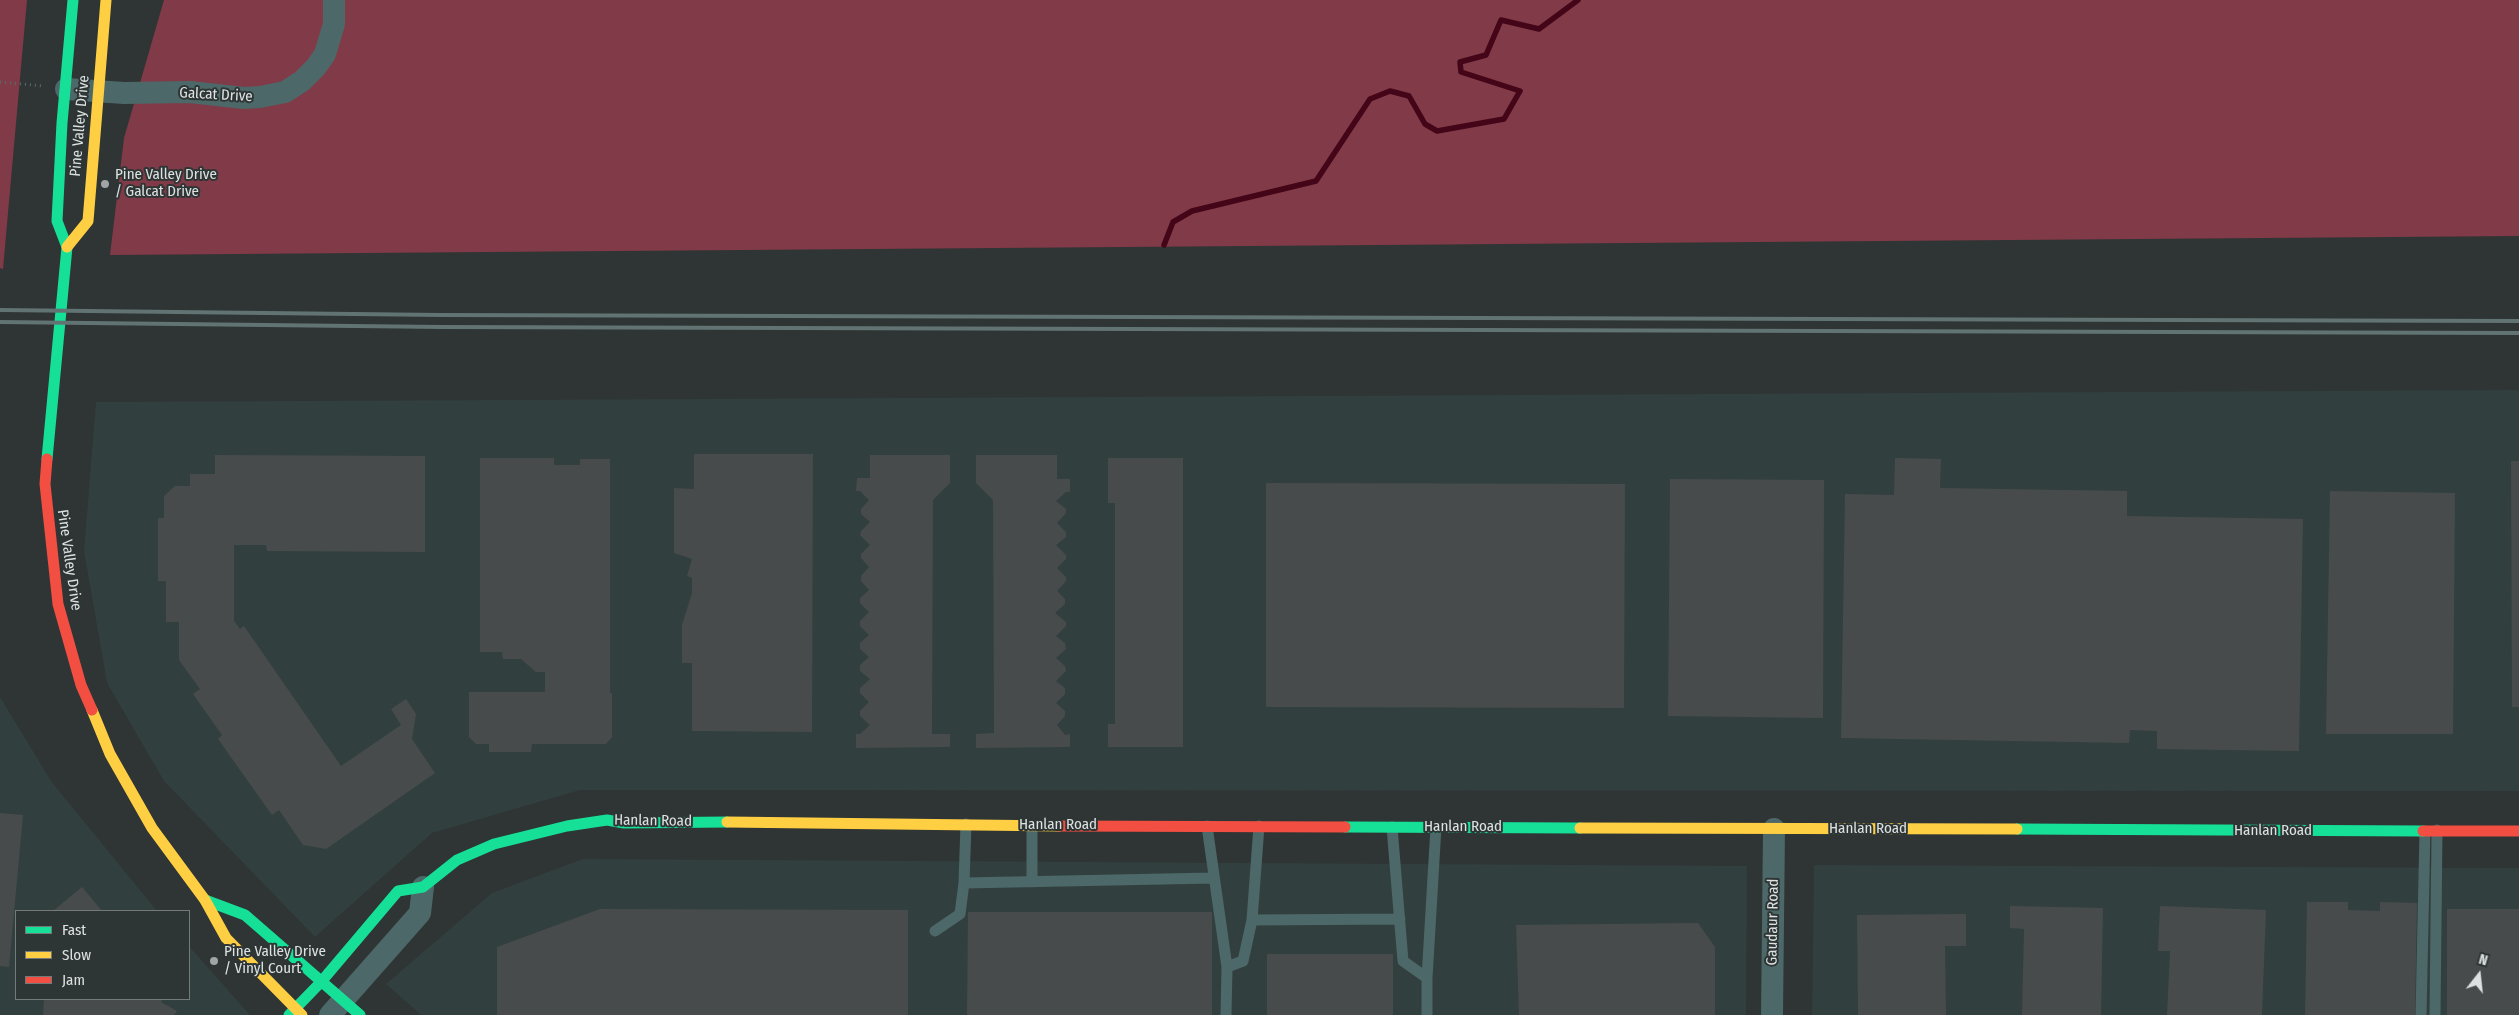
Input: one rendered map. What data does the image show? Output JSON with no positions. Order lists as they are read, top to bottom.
{
  "streets": {
    "street": [
      "Galcat Drive",
      "Pine Valley Drive",
      "Hanlan Road",
      "Gaudaur Road"
    ]
  },
  "crossings": [
    ["Galcat Drive", "Pine Valley Drive"],
    ["Pine Valley Drive", "Hanlan Road"],
    ["Hanlan Road", "Gaudaur Road"]
  ],
  "places": ["Pine Valley Drive / Galcat Drive", "Pine Valley Drive / Vinyl Court"],
  "legend": ["Fast", "Slow", "Jam"],
  "north": "top"
}
